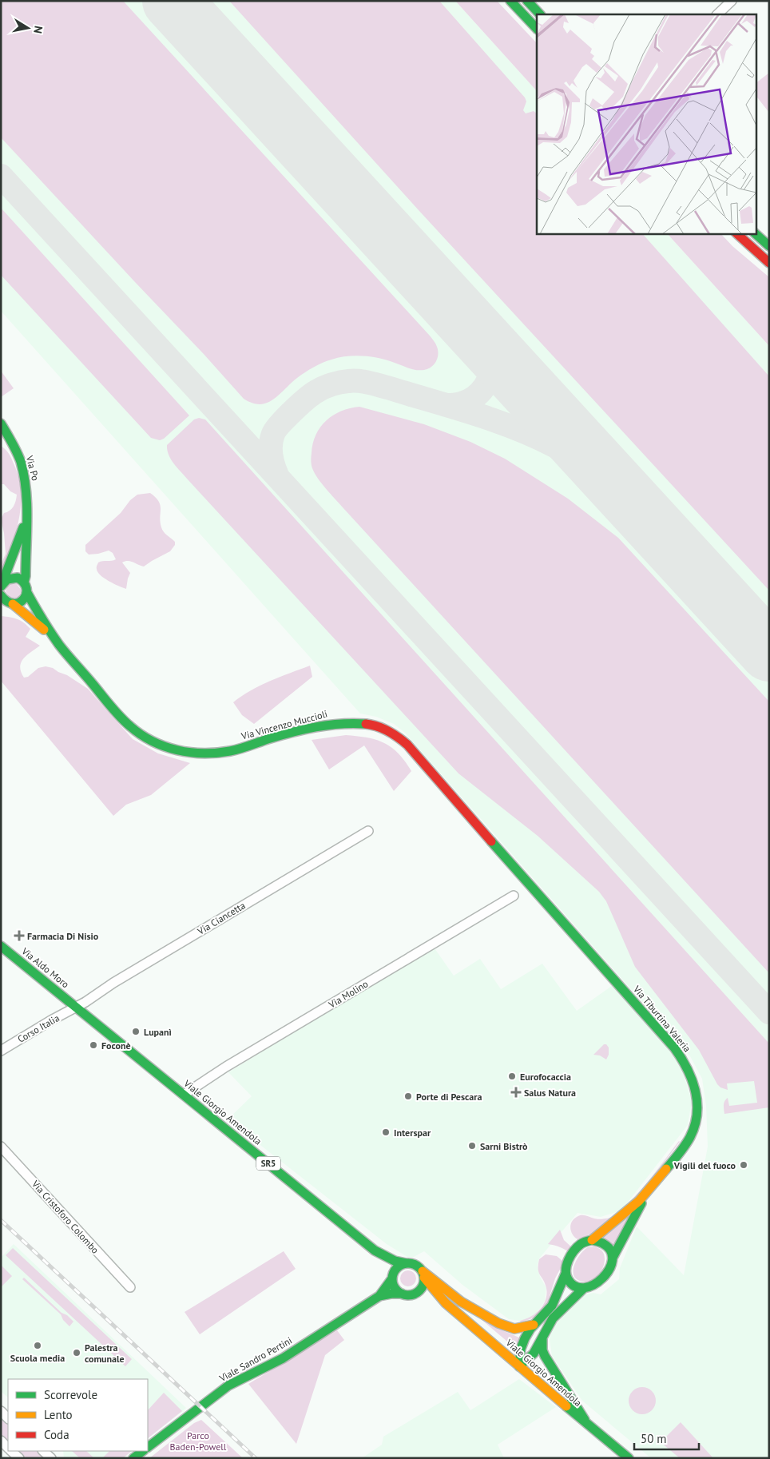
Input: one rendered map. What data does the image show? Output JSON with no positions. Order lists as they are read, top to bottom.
{
  "streets": {
    "main road": [
      "Via Po",
      "Via Vincenzo Muccioli",
      "Via Aldo Moro",
      "Via Tiburtina Valeria",
      "Viale Giorgio Amendola",
      "SR5",
      "Viale Sandro Pertini"
    ],
    "street": [
      "Via Ciancetta",
      "Via Molino",
      "Corso Italia",
      "Via Cristoforo Colombo"
    ]
  },
  "crossings": [
    ["Via Po", "Via Vincenzo Muccioli"],
    ["Via Vincenzo Muccioli", "Via Tiburtina Valeria"],
    ["Via Ciancetta", "Via Aldo Moro"],
    ["Via Ciancetta", "Corso Italia"],
    ["Via Ciancetta", "Viale Giorgio Amendola"],
    ["Via Aldo Moro", "Corso Italia"],
    ["Via Aldo Moro", "Viale Giorgio Amendola"],
    ["Via Molino", "Viale Giorgio Amendola"],
    ["Corso Italia", "Viale Giorgio Amendola"],
    ["Viale Giorgio Amendola", "SR5"],
    ["Viale Giorgio Amendola", "Viale Sandro Pertini"],
    ["SR5", "Viale Sandro Pertini"]
  ],
  "parks": ["Parco Baden-Powell"],
  "places": {
    "health": ["Farmacia Di Nisio", "Salus Natura"],
    "other": [
      "Lupanì",
      "Foconè",
      "Eurofocaccia",
      "Porte di Pescara",
      "Interspar",
      "Sarni Bistrò",
      "Vigili del fuoco",
      "Scuola media",
      "Palestra comunale"
    ]
  },
  "legend": ["Scorrevole", "Lento", "Coda"],
  "scale_bar": "50 m",
  "north": "right"
}
